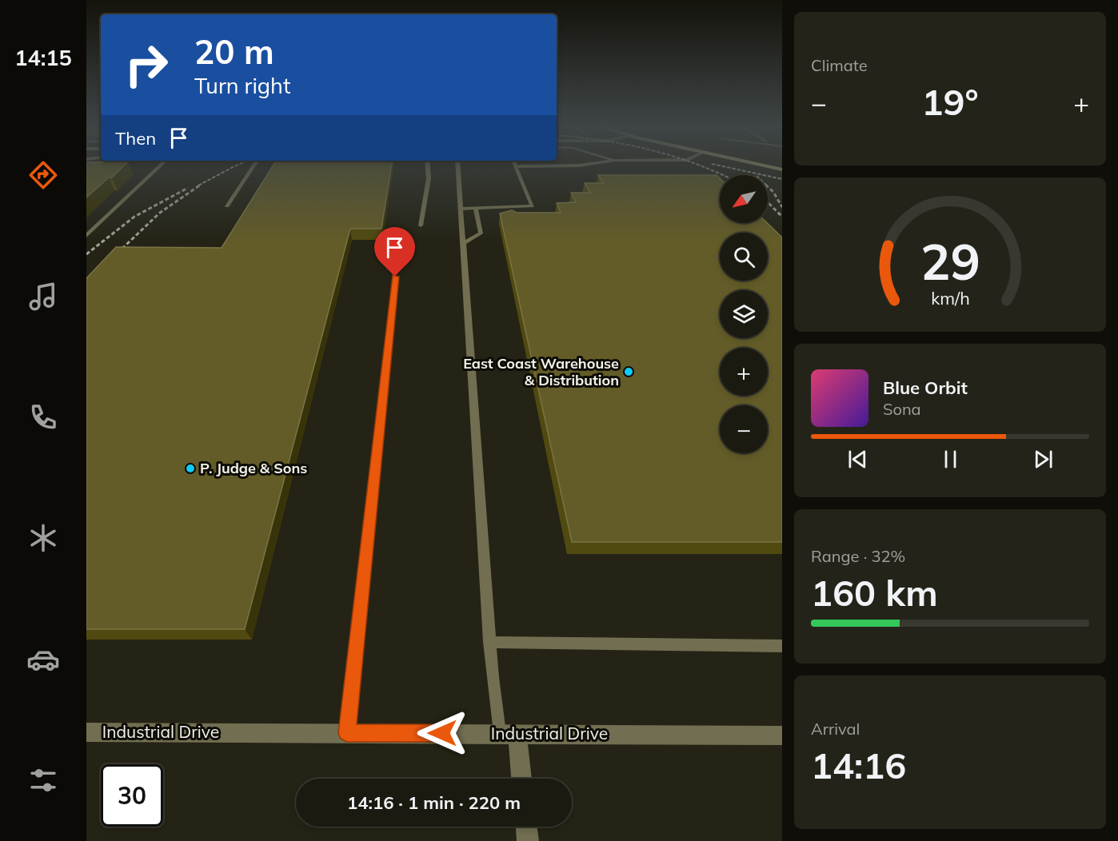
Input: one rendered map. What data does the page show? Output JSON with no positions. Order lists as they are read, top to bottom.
{
  "streets": {
    "street": ["Industrial Drive"]
  },
  "places": ["East Coast Warehouse & Distribution", "P. Judge & Sons"],
  "north": "bottom left",
  "page": {
    "tabs": "14:15",
    "tile": [
      "Climate",
      ["Range · 32%", "160 km"],
      ["Arrival", "14:16"]
    ],
    "turn": ["20 m", "Turn right"],
    "heat": ["−", "19°", "+"],
    "then": "Then",
    "map_buttons": ["+", "−"],
    "song": ["Blue Orbit", "Sona"],
    "limit": "30",
    "trip": "14:16 · 1 min · 220 m",
    "gauge": ["29", "km/h"]
  }
}
